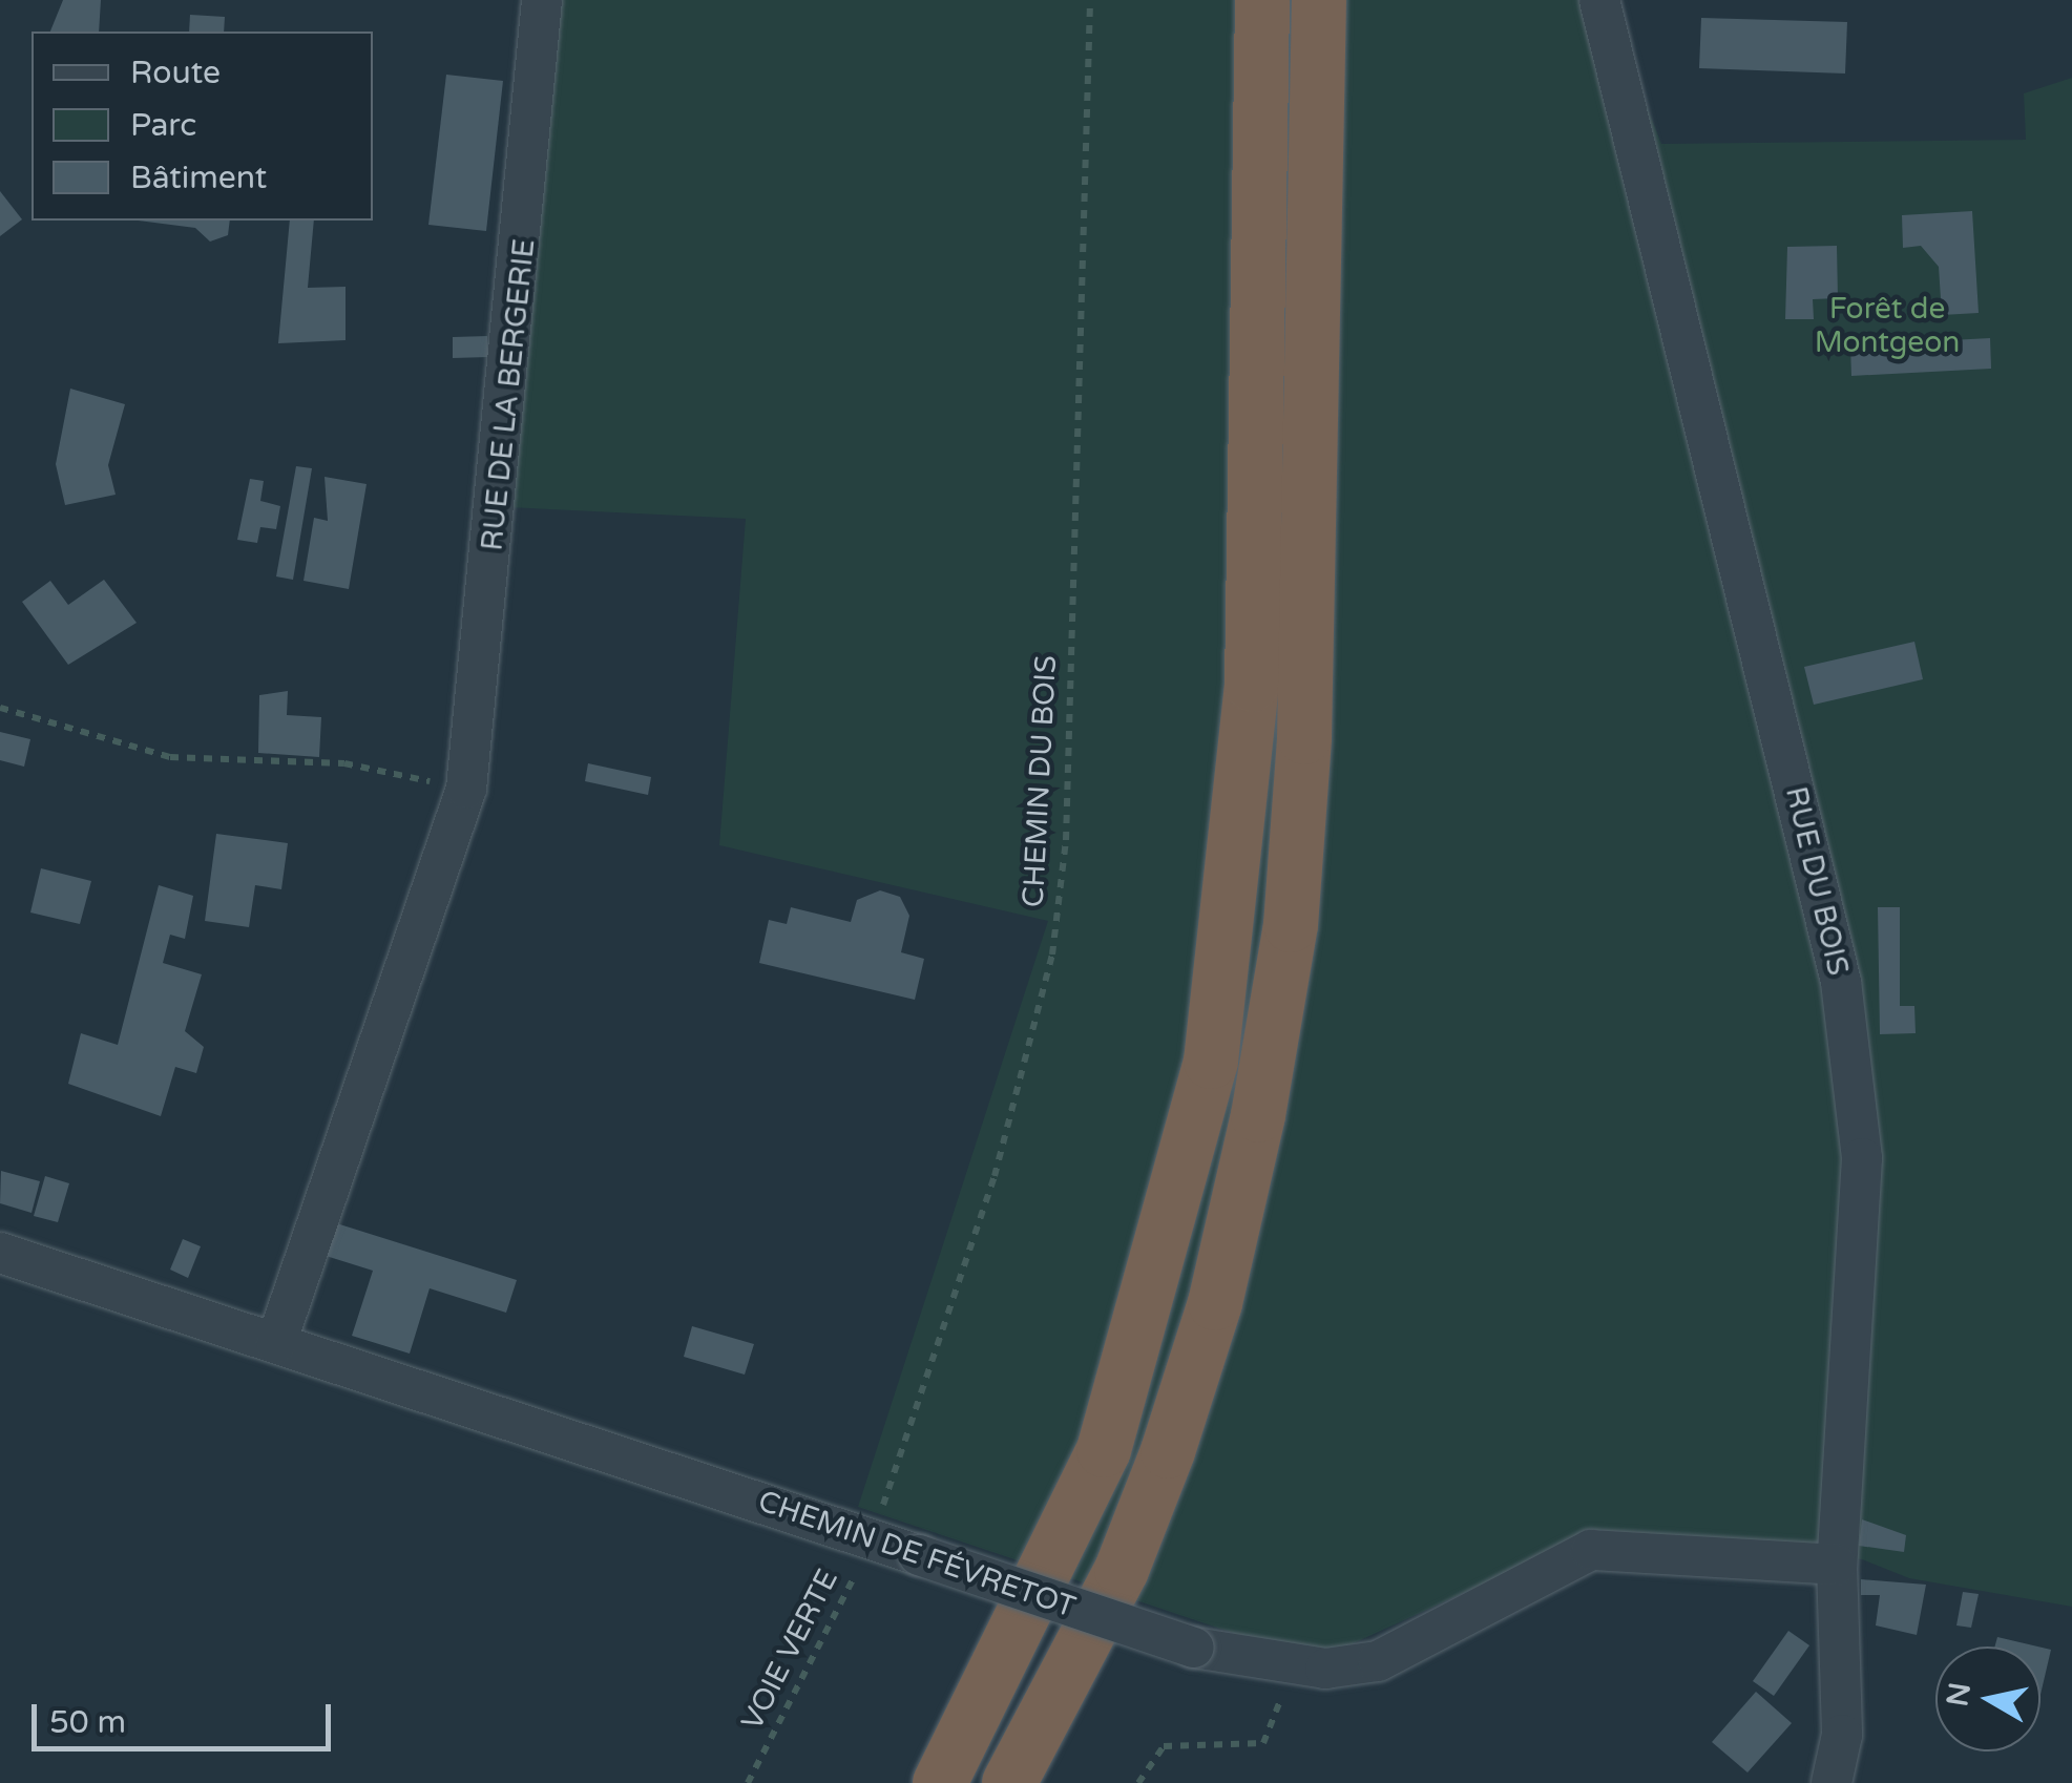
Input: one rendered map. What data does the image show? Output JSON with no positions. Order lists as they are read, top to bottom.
{
  "streets": {
    "street": ["RUE DE LA BERGERIE", "RUE DU BOIS", "CHEMIN DE FÉVRETOT"],
    "path": ["CHEMIN DU BOIS", "VOIE VERTE"]
  },
  "crossings": [
    ["RUE DE LA BERGERIE", "CHEMIN DE FÉVRETOT"],
    ["CHEMIN DU BOIS", "CHEMIN DE FÉVRETOT"],
    ["CHEMIN DU BOIS", "VOIE VERTE"],
    ["RUE DU BOIS", "CHEMIN DE FÉVRETOT"],
    ["CHEMIN DE FÉVRETOT", "VOIE VERTE"]
  ],
  "parks": ["Forêt de Montgeon"],
  "legend": ["Route", "Parc", "Bâtiment"],
  "scale_bar": "50 m",
  "north": "left"
}
